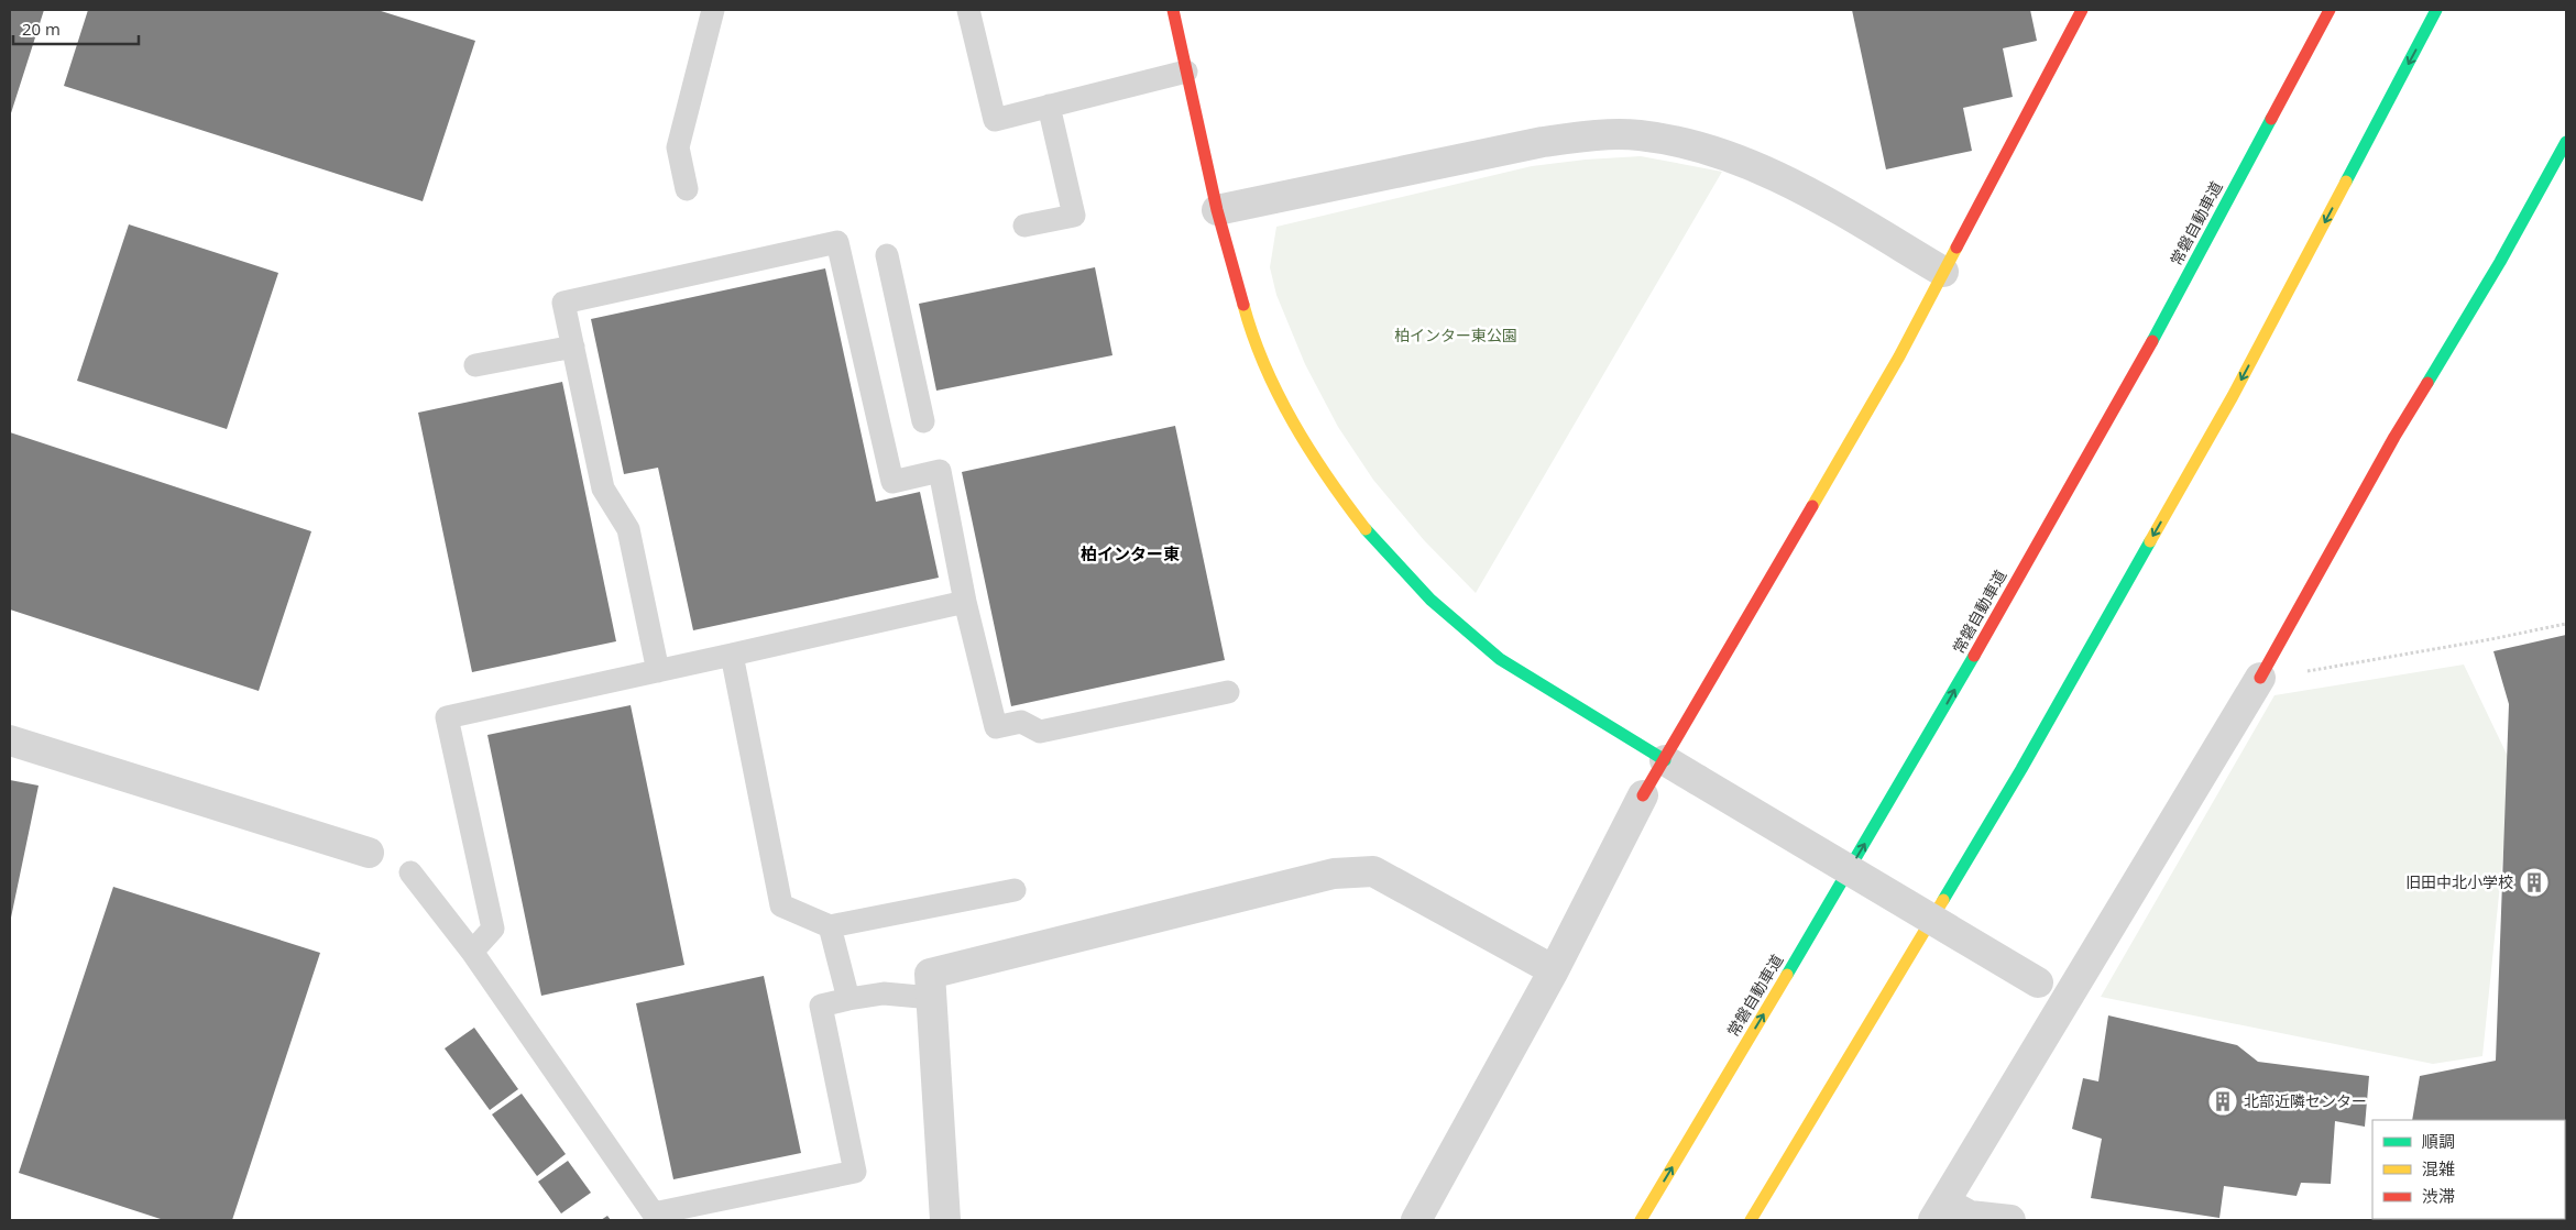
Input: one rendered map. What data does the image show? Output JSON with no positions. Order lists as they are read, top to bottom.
{
  "streets": {
    "main road": ["常磐自動車道"]
  },
  "districts": ["柏インター東"],
  "parks": ["柏インター東公園"],
  "places": {
    "building": ["旧田中北小学校", "北部近隣センター"]
  },
  "legend": ["順調", "混雑", "渋滞"],
  "scale_bar": "20 m"
}
